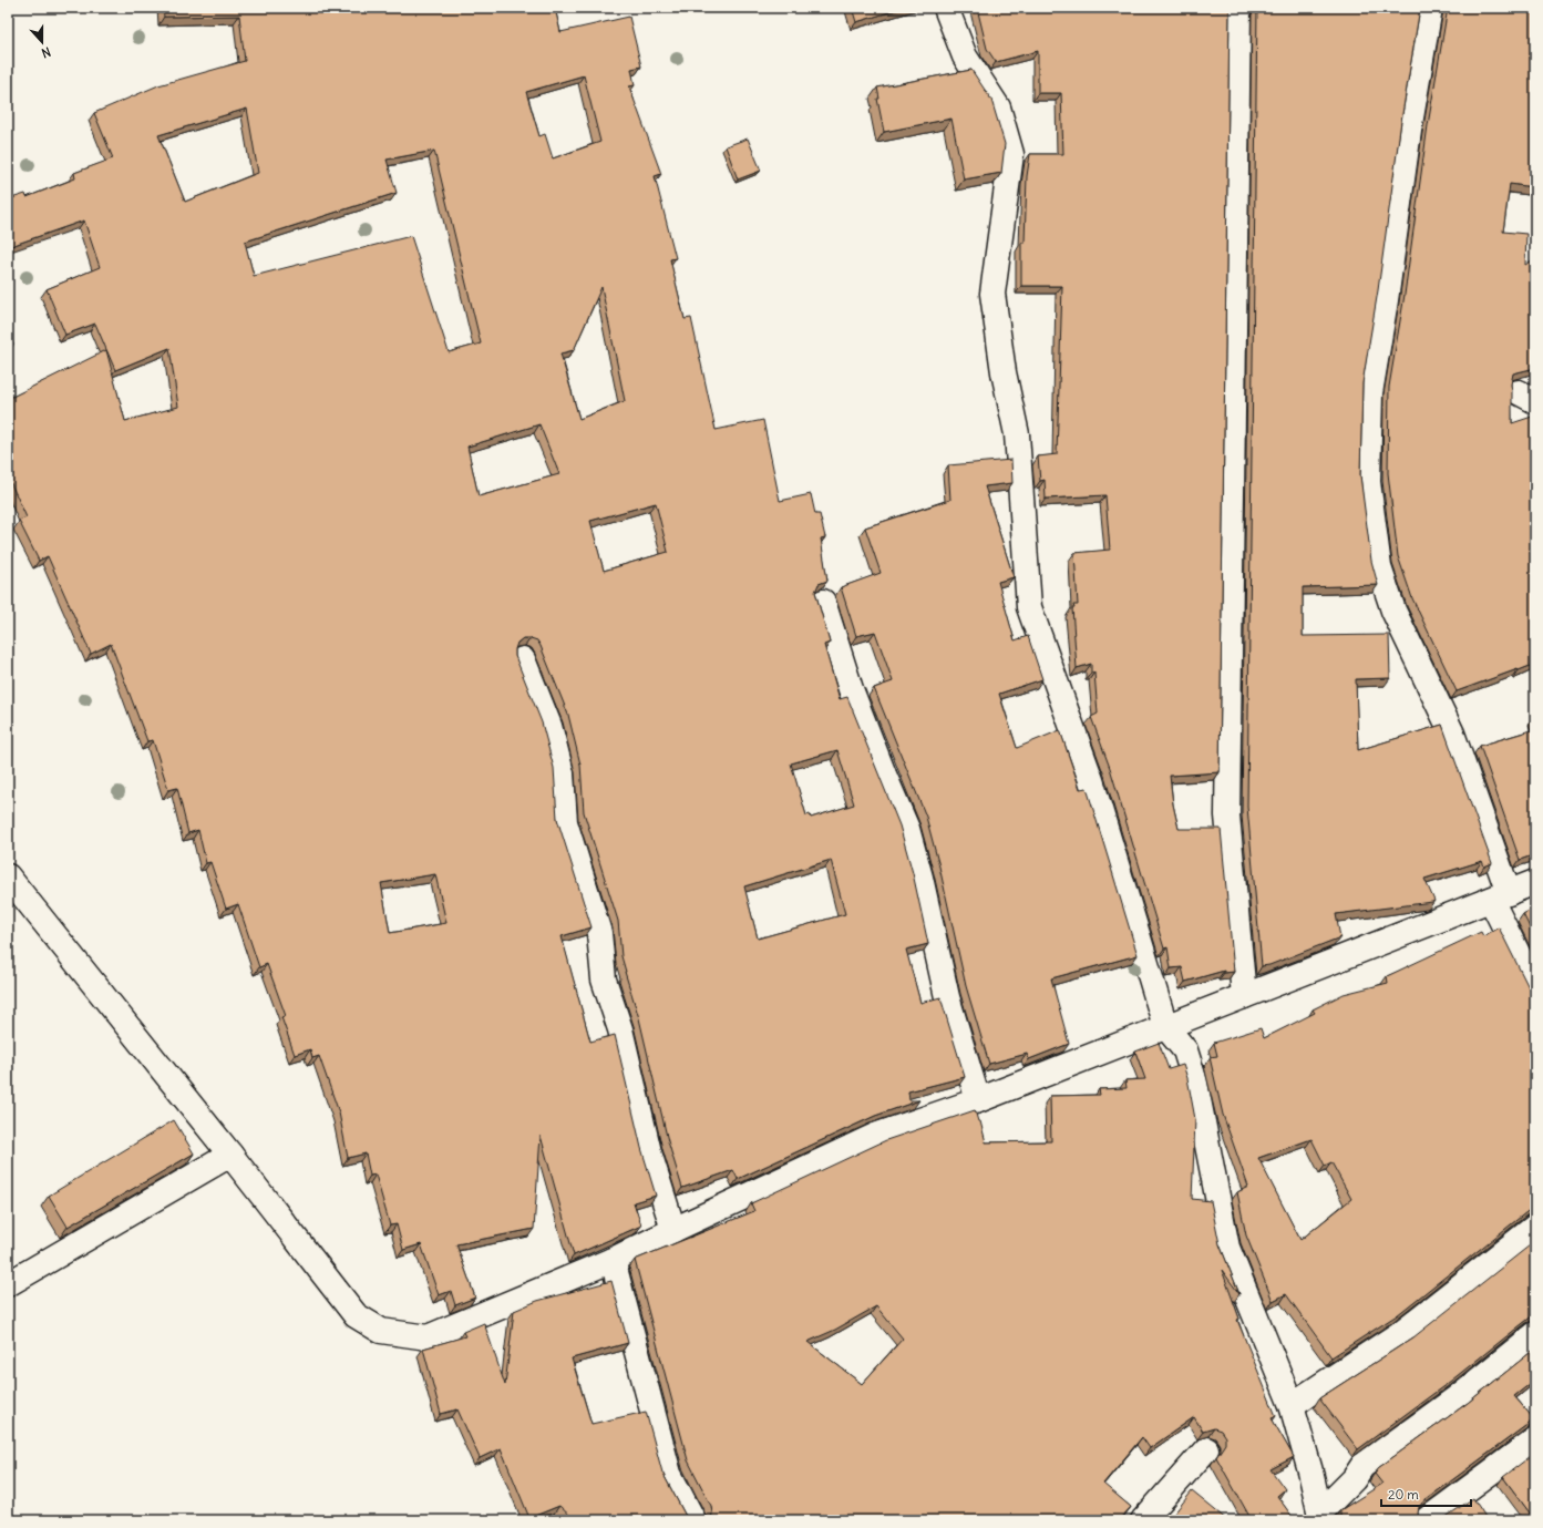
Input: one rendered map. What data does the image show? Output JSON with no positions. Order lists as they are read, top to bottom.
{
  "scale_bar": "20 m",
  "north": "bottom"
}
